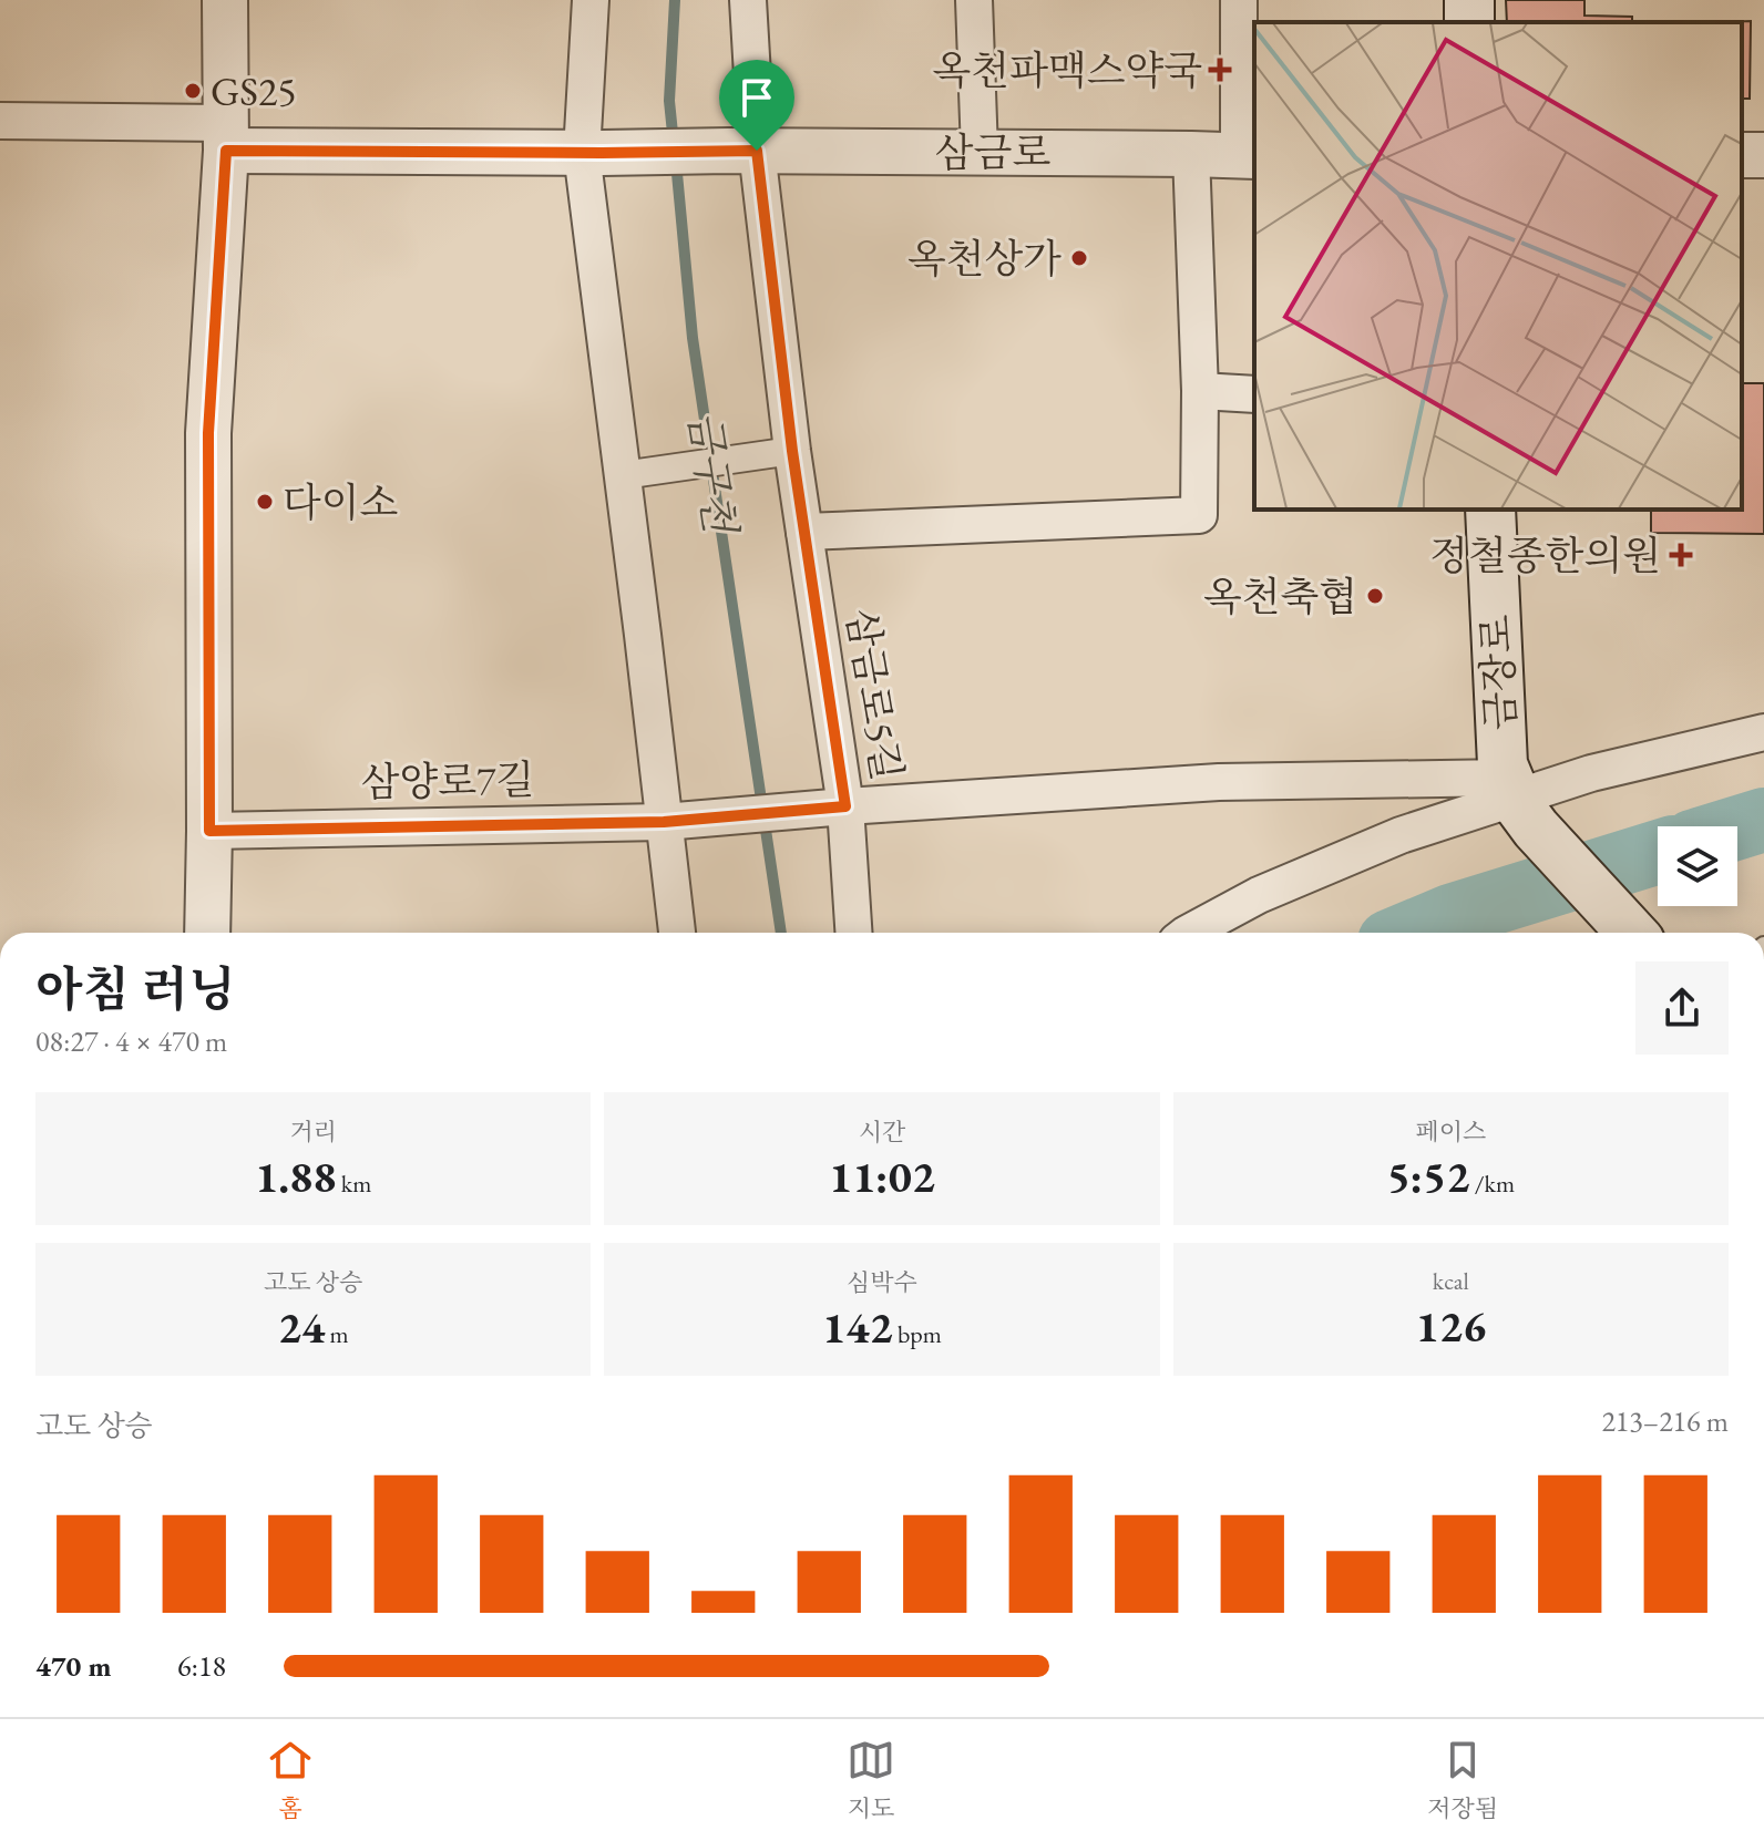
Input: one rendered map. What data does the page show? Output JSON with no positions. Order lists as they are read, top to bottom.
{
  "streets": {
    "main road": ["금장로"],
    "street": ["삼금로", "삼금로5길", "삼양로7길"]
  },
  "crossings": [
    ["삼금로", "삼금로5길"],
    ["금장로", "삼금로5길"],
    ["삼금로5길", "삼양로7길"]
  ],
  "water": ["금구천"],
  "places": {
    "health": ["옥천파맥스약국", "정철종한의원"],
    "other": [
      "GS25",
      "옥천상가",
      "다이소",
      "옥천축협"
    ]
  },
  "page": {
    "heading": ["아침 러닝", "08:27 · 4 × 470 m"],
    "stats": [
      ["거리", "1.88 km"],
      ["시간", "11:02"],
      ["페이스", "5:52 /km"],
      ["고도 상승", "24 m"],
      ["심박수", "142 bpm"],
      ["kcal", "126"]
    ],
    "chart": ["고도 상승", "213–216 m"],
    "list": [
      {
        "name": "470 m",
        "note": "6:18"
      }
    ],
    "tabs": ["홈", "지도", "저장됨"]
  }
}
